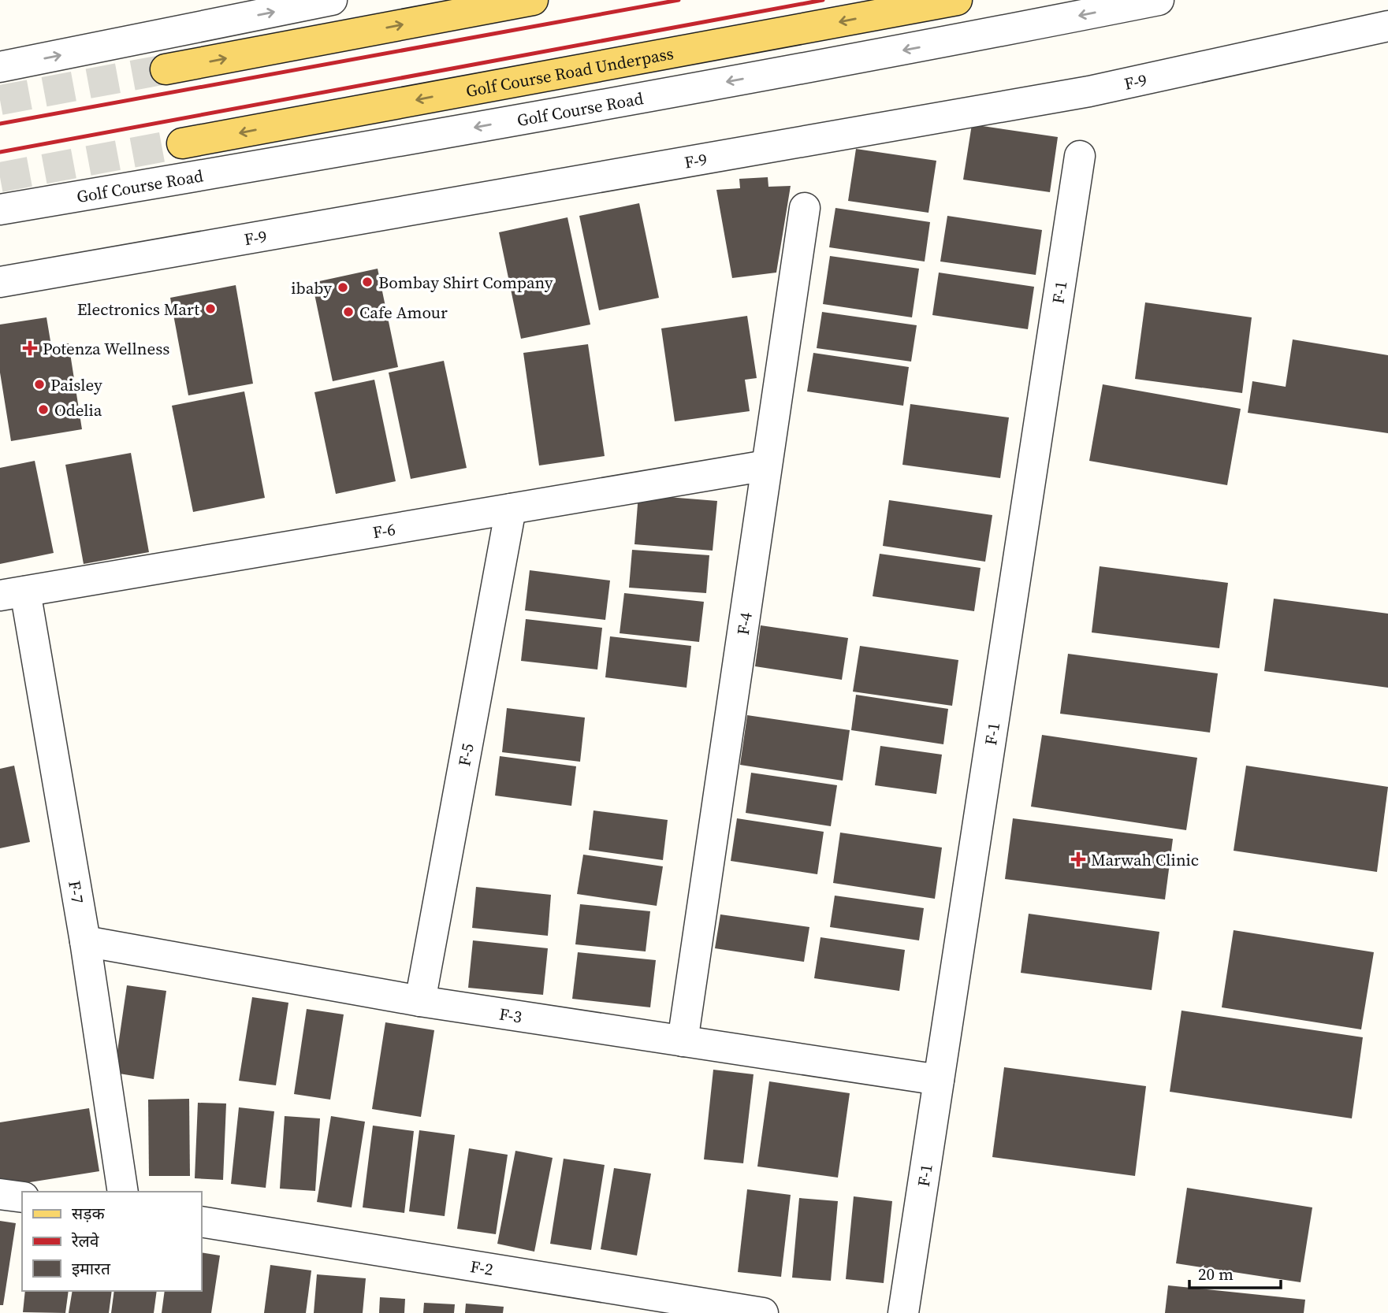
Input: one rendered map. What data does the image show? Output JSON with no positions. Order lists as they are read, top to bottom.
{
  "streets": {
    "main road": ["Golf Course Road Underpass"],
    "street": [
      "F-9",
      "Golf Course Road",
      "F-1",
      "F-6",
      "F-4",
      "F-5",
      "F-7",
      "F-3",
      "F-2"
    ]
  },
  "crossings": [
    ["F-1", "F-3"],
    ["F-6", "F-4"],
    ["F-6", "F-5"],
    ["F-6", "F-7"],
    ["F-4", "F-3"],
    ["F-5", "F-3"],
    ["F-7", "F-3"]
  ],
  "one_way": ["Golf Course Road"],
  "places": {
    "other": [
      "Bombay Shirt Company",
      "ibaby",
      "Electronics Mart",
      "Cafe Amour",
      "Paisley",
      "Odelia"
    ],
    "health": ["Potenza Wellness", "Marwah Clinic"]
  },
  "legend": ["सड़क", "रेलवे", "इमारत"],
  "scale_bar": "20 m"
}
